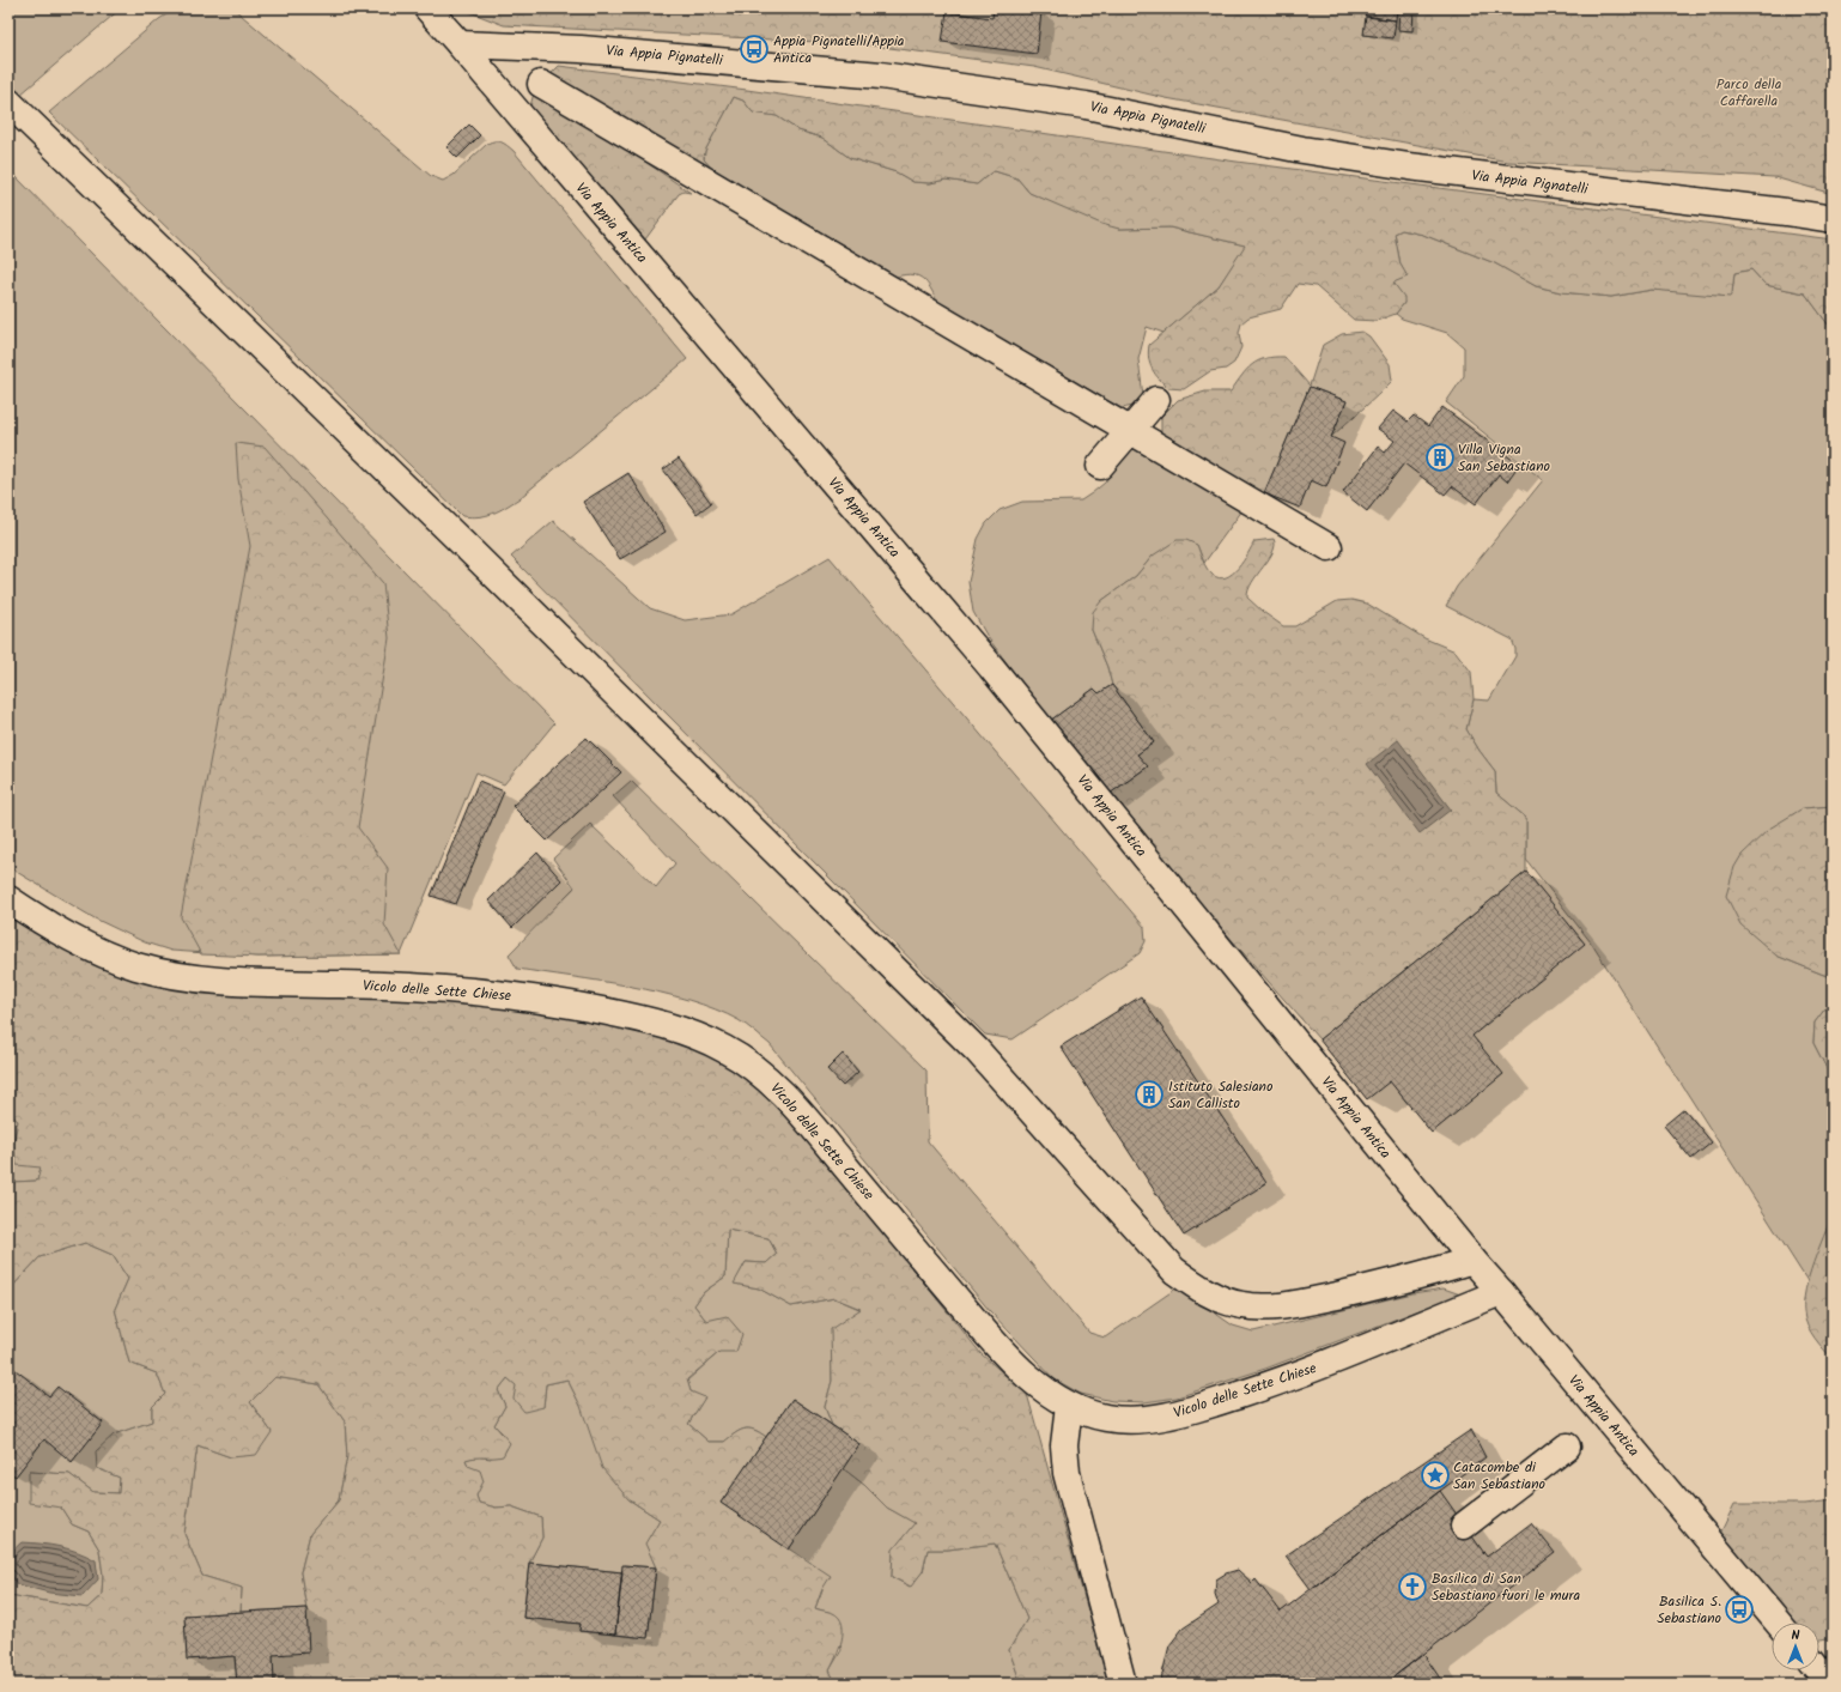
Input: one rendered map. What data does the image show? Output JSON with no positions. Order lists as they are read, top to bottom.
{
  "streets": {
    "main road": ["Via Appia Pignatelli", "Via Appia Antica", "Vicolo delle Sette Chiese"]
  },
  "crossings": [
    ["Via Appia Pignatelli", "Via Appia Antica"],
    ["Via Appia Antica", "Vicolo delle Sette Chiese"]
  ],
  "parks": ["Parco della Caffarella"],
  "places": {
    "bus stop": ["Appia Pignatelli/Appia Antica", "Basilica S. Sebastiano"],
    "building": ["Villa Vigna San Sebastiano", "Istituto Salesiano San Callisto"],
    "place": ["Catacombe di San Sebastiano"],
    "church": ["Basilica di San Sebastiano fuori le mura"]
  },
  "north": "top"
}
